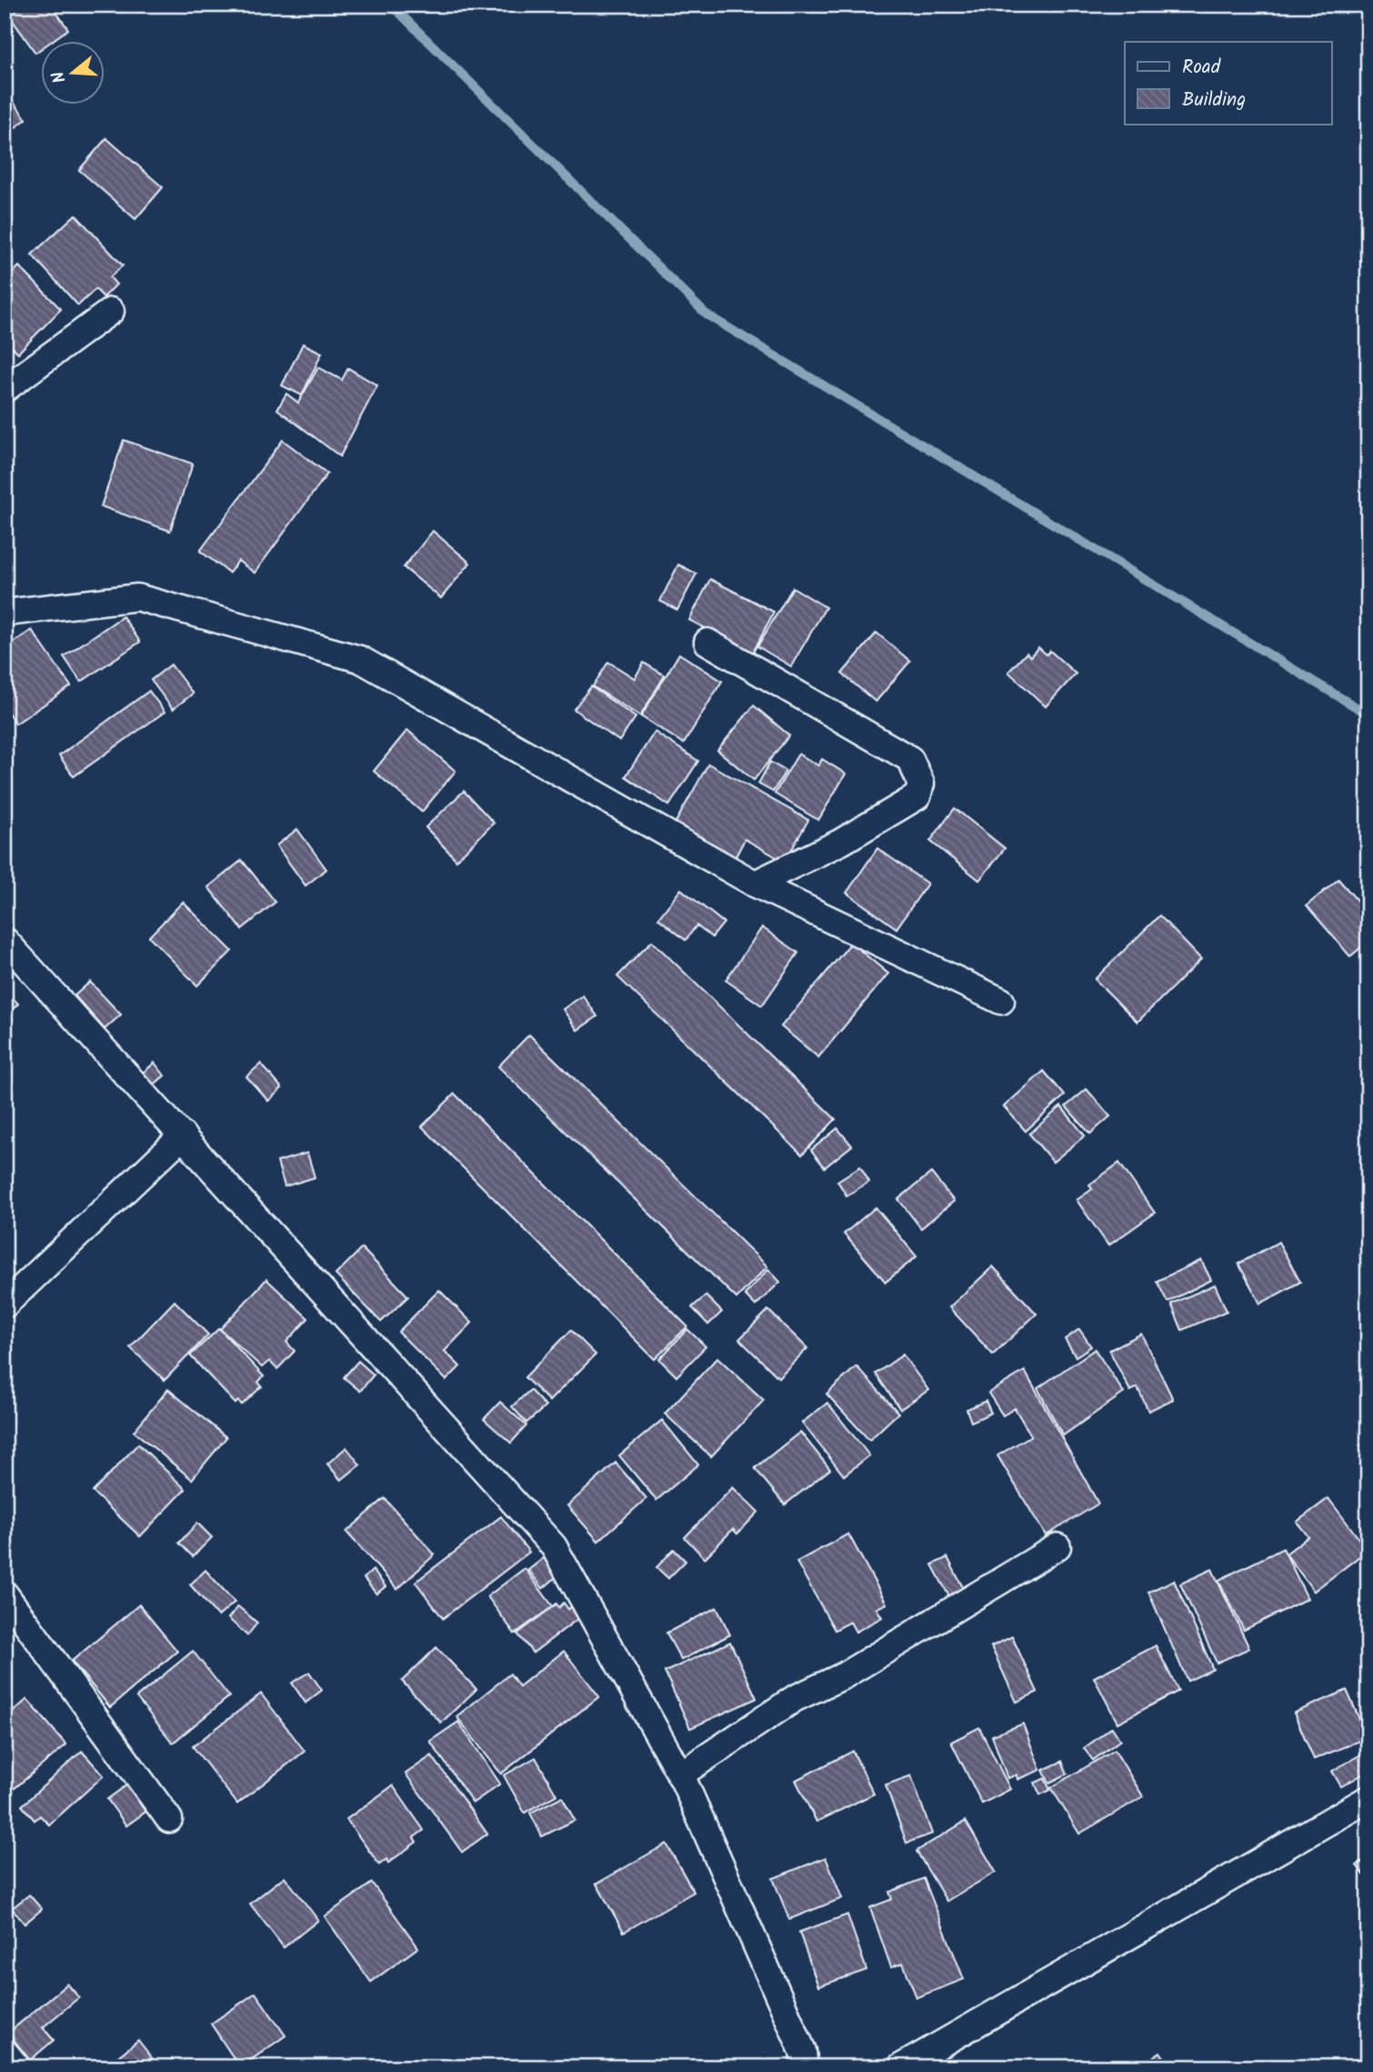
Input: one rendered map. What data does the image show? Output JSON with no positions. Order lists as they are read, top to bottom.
{
  "legend": ["Road", "Building"],
  "north": "left"
}
